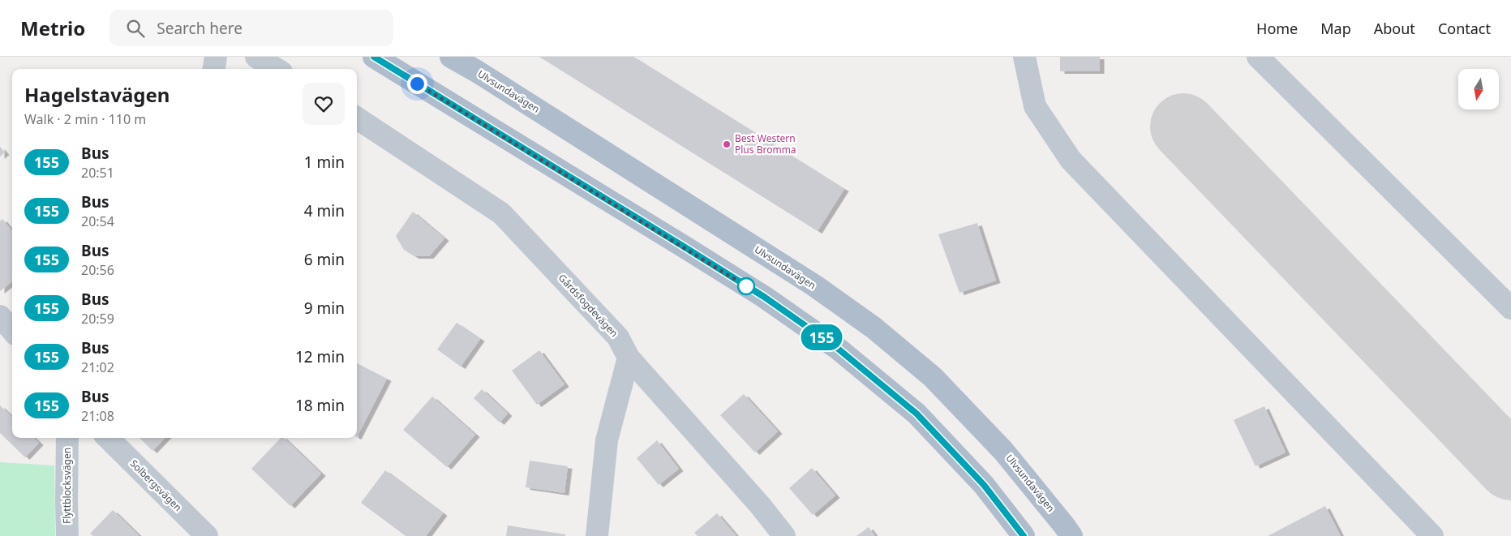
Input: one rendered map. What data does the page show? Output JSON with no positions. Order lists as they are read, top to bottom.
{
  "streets": {
    "main road": ["Ulvsundavägen"],
    "street": ["Gårdsfogdevägen", "Flyttblocksvägen", "Solbergsvägen"]
  },
  "places": ["Best Western Plus Bromma"],
  "lines": ["bus line 155"],
  "north": "bottom",
  "page": {
    "header": "Metrio",
    "search": "Search here",
    "nav": [
      "Home",
      "Map",
      "About",
      "Contact"
    ],
    "on_map": "155",
    "heading": ["Hagelstavägen", "Walk · 2 min · 110 m"],
    "list": [
      {
        "mark": "155",
        "name": "Bus",
        "note": "20:51",
        "value": "1 min"
      },
      {
        "mark": "155",
        "name": "Bus",
        "note": "20:54",
        "value": "4 min"
      },
      {
        "mark": "155",
        "name": "Bus",
        "note": "20:56",
        "value": "6 min"
      },
      {
        "mark": "155",
        "name": "Bus",
        "note": "20:59",
        "value": "9 min"
      },
      {
        "mark": "155",
        "name": "Bus",
        "note": "21:02",
        "value": "12 min"
      },
      {
        "mark": "155",
        "name": "Bus",
        "note": "21:08",
        "value": "18 min"
      }
    ]
  }
}
